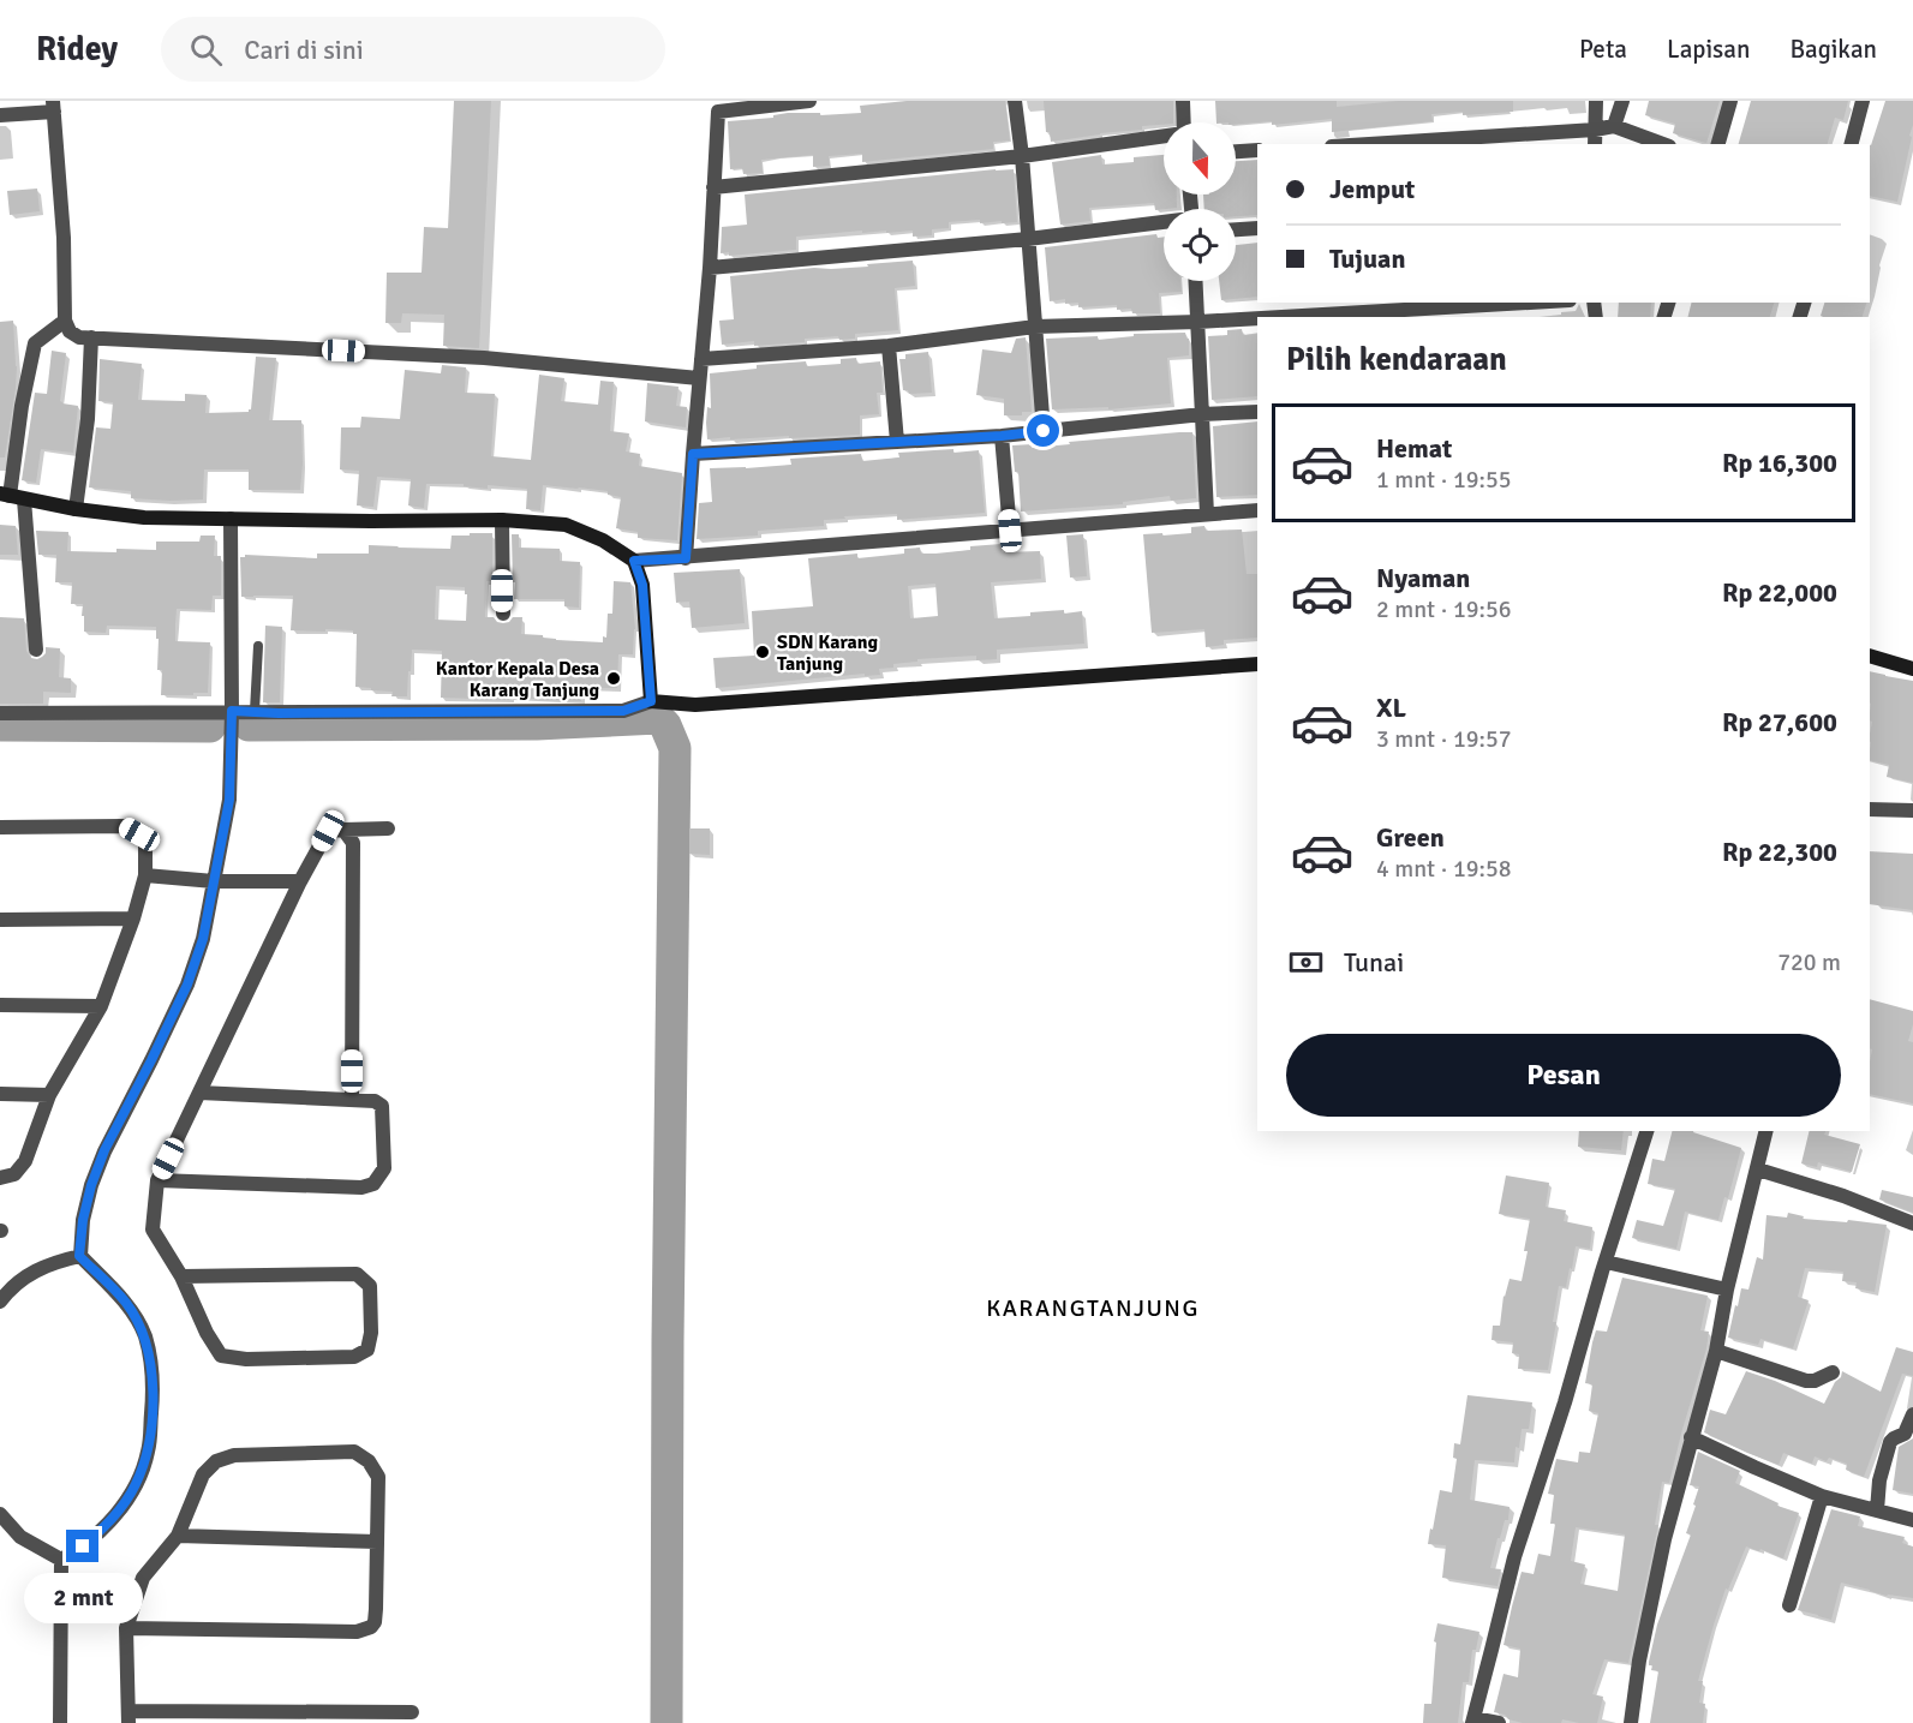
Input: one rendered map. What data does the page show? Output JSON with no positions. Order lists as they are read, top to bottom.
{
  "districts": ["KARANGTANJUNG"],
  "places": ["SDN Karang Tanjung", "Kantor Kepala Desa Karang Tanjung"],
  "north": "bottom",
  "page": {
    "header": "Ridey",
    "search": "Cari di sini",
    "nav": ["Peta", "Lapisan", "Bagikan"],
    "banner": ["Jemput", "Tujuan"],
    "heading": "Pilih kendaraan",
    "list": [
      {
        "name": "Hemat",
        "note": "1 mnt · 19:55",
        "value": "Rp 16,300"
      },
      {
        "name": "Nyaman",
        "note": "2 mnt · 19:56",
        "value": "Rp 22,000"
      },
      {
        "name": "XL",
        "note": "3 mnt · 19:57",
        "value": "Rp 27,600"
      },
      {
        "name": "Green",
        "note": "4 mnt · 19:58",
        "value": "Rp 22,300"
      }
    ],
    "pay": ["Tunai", "720 m"],
    "buttons": "Pesan",
    "bubble": "2 mnt"
  }
}
